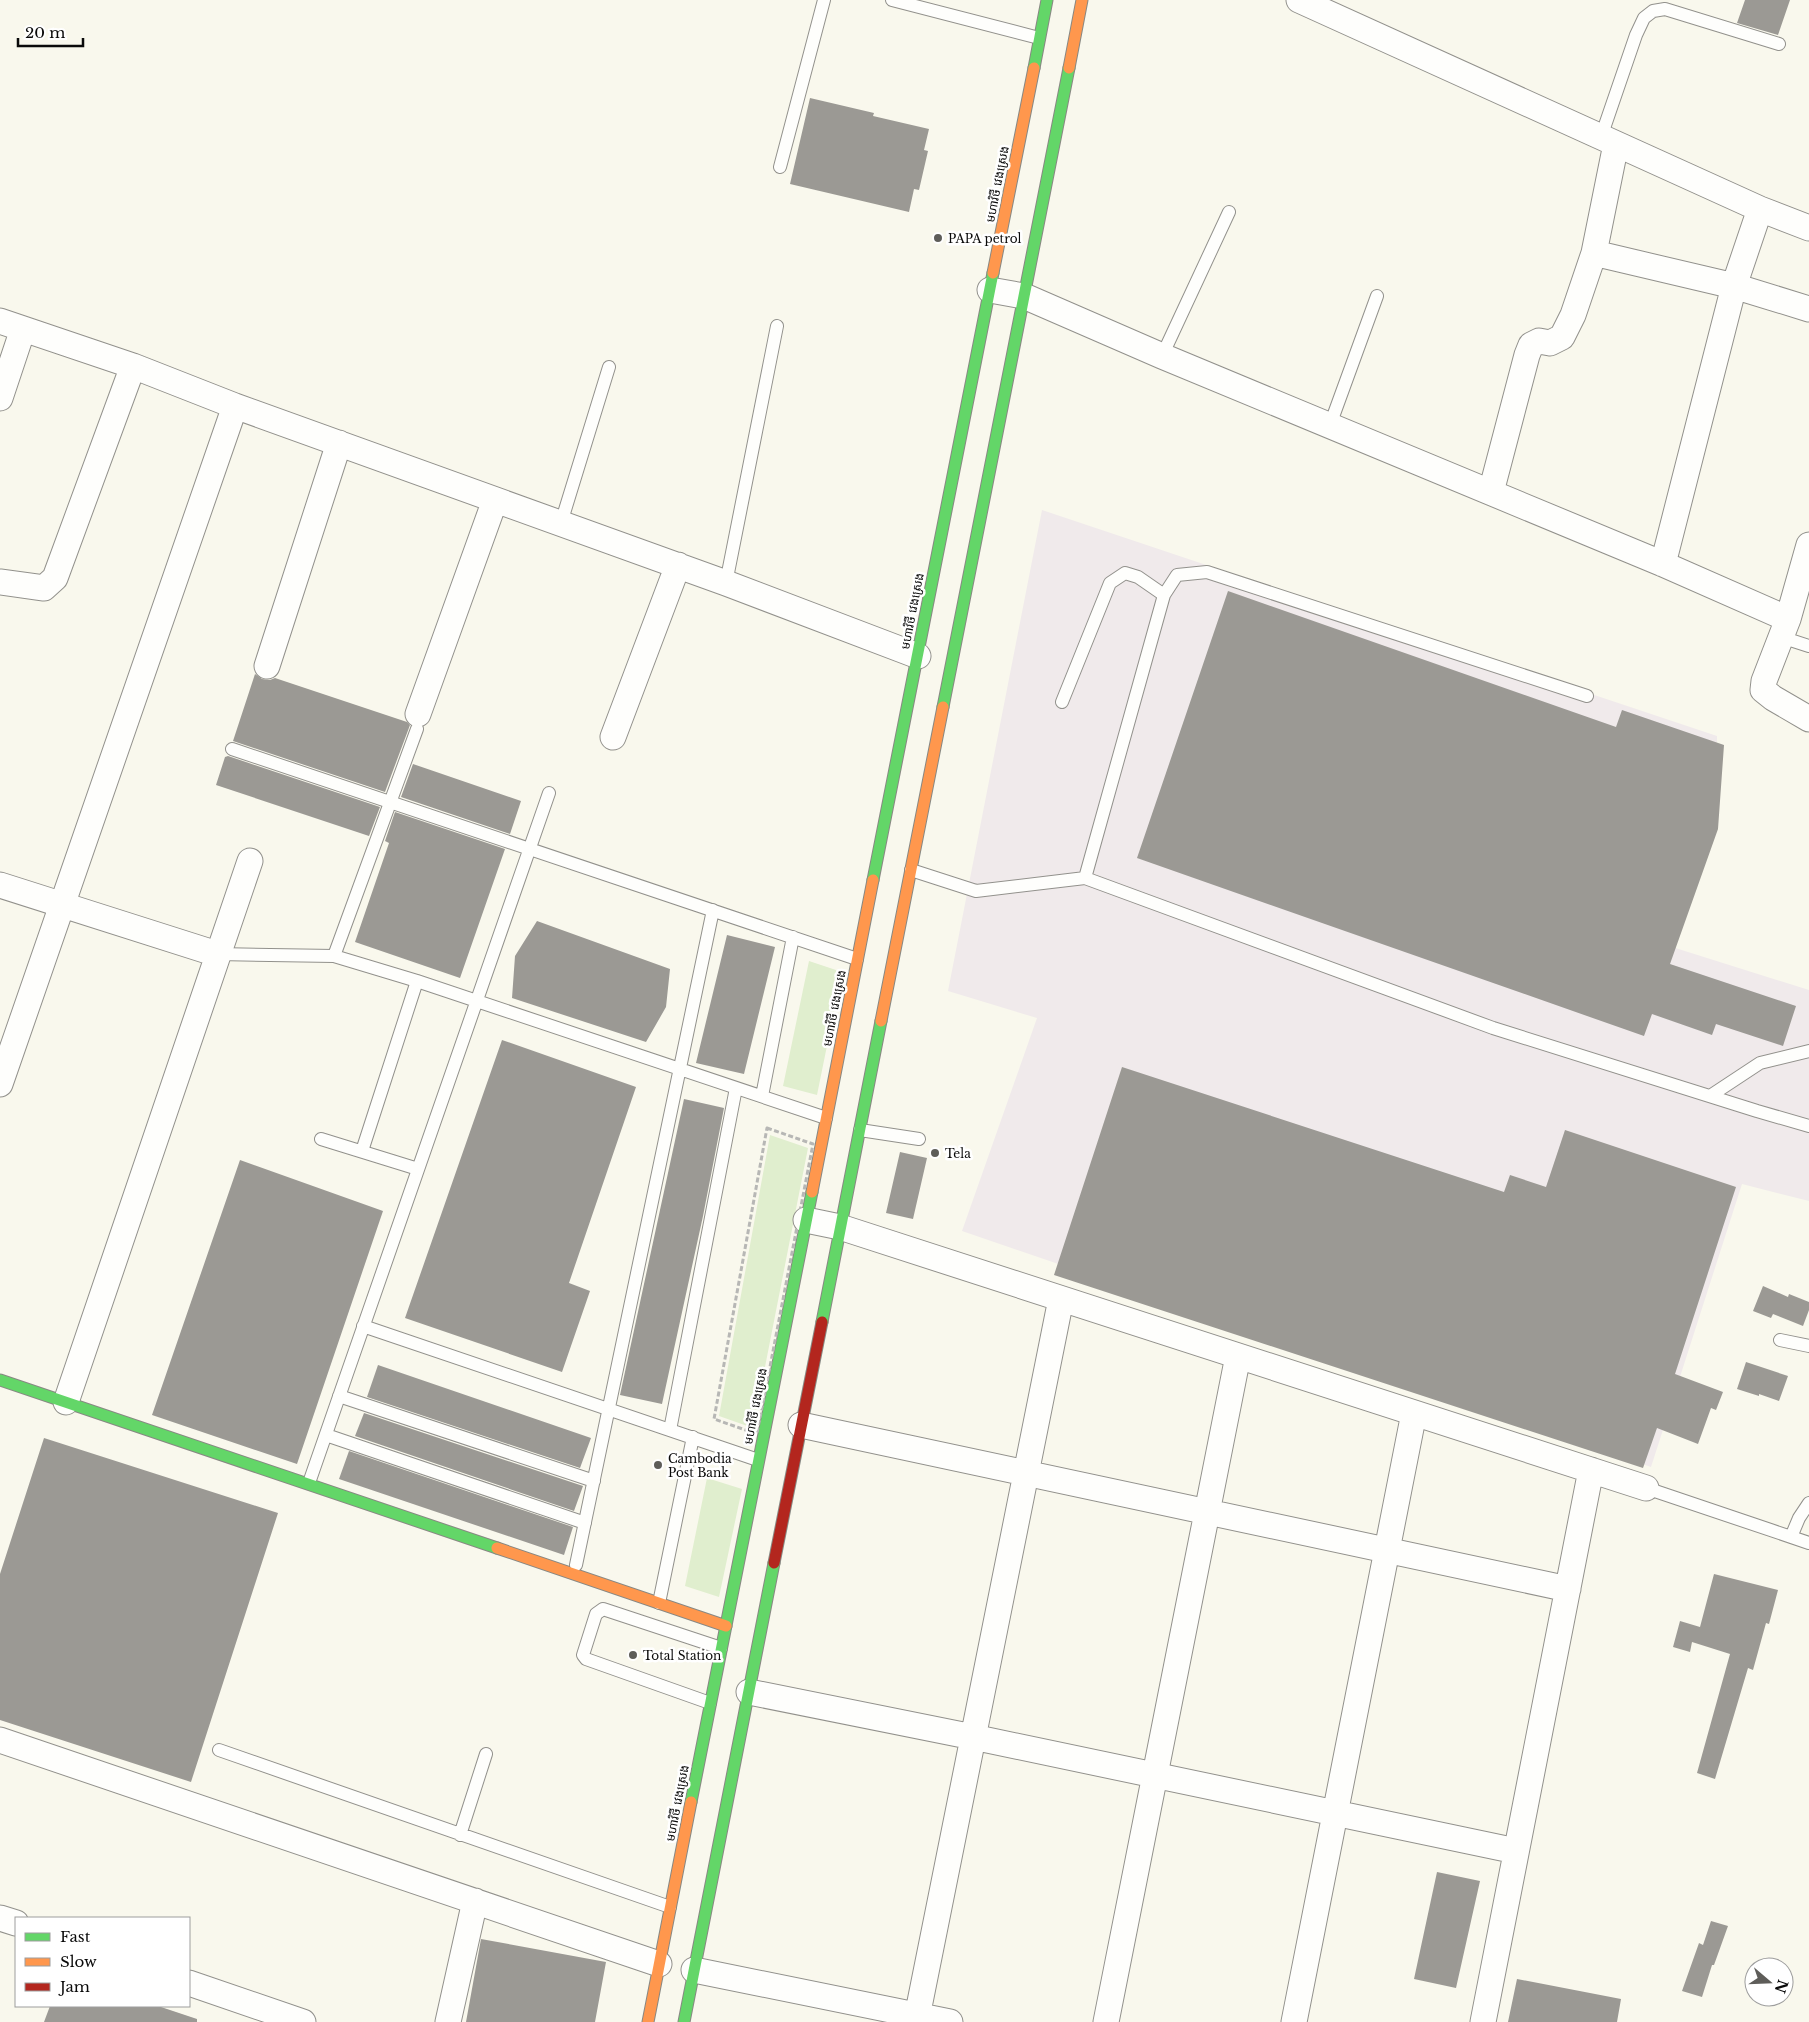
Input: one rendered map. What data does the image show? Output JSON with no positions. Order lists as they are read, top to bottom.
{
  "streets": {
    "main road": ["មហាវិថី វេងស្រេង"]
  },
  "places": [
    "PAPA petrol",
    "Tela",
    "Cambodia Post Bank",
    "Total Station"
  ],
  "legend": ["Fast", "Slow", "Jam"],
  "scale_bar": "20 m",
  "north": "right"
}
